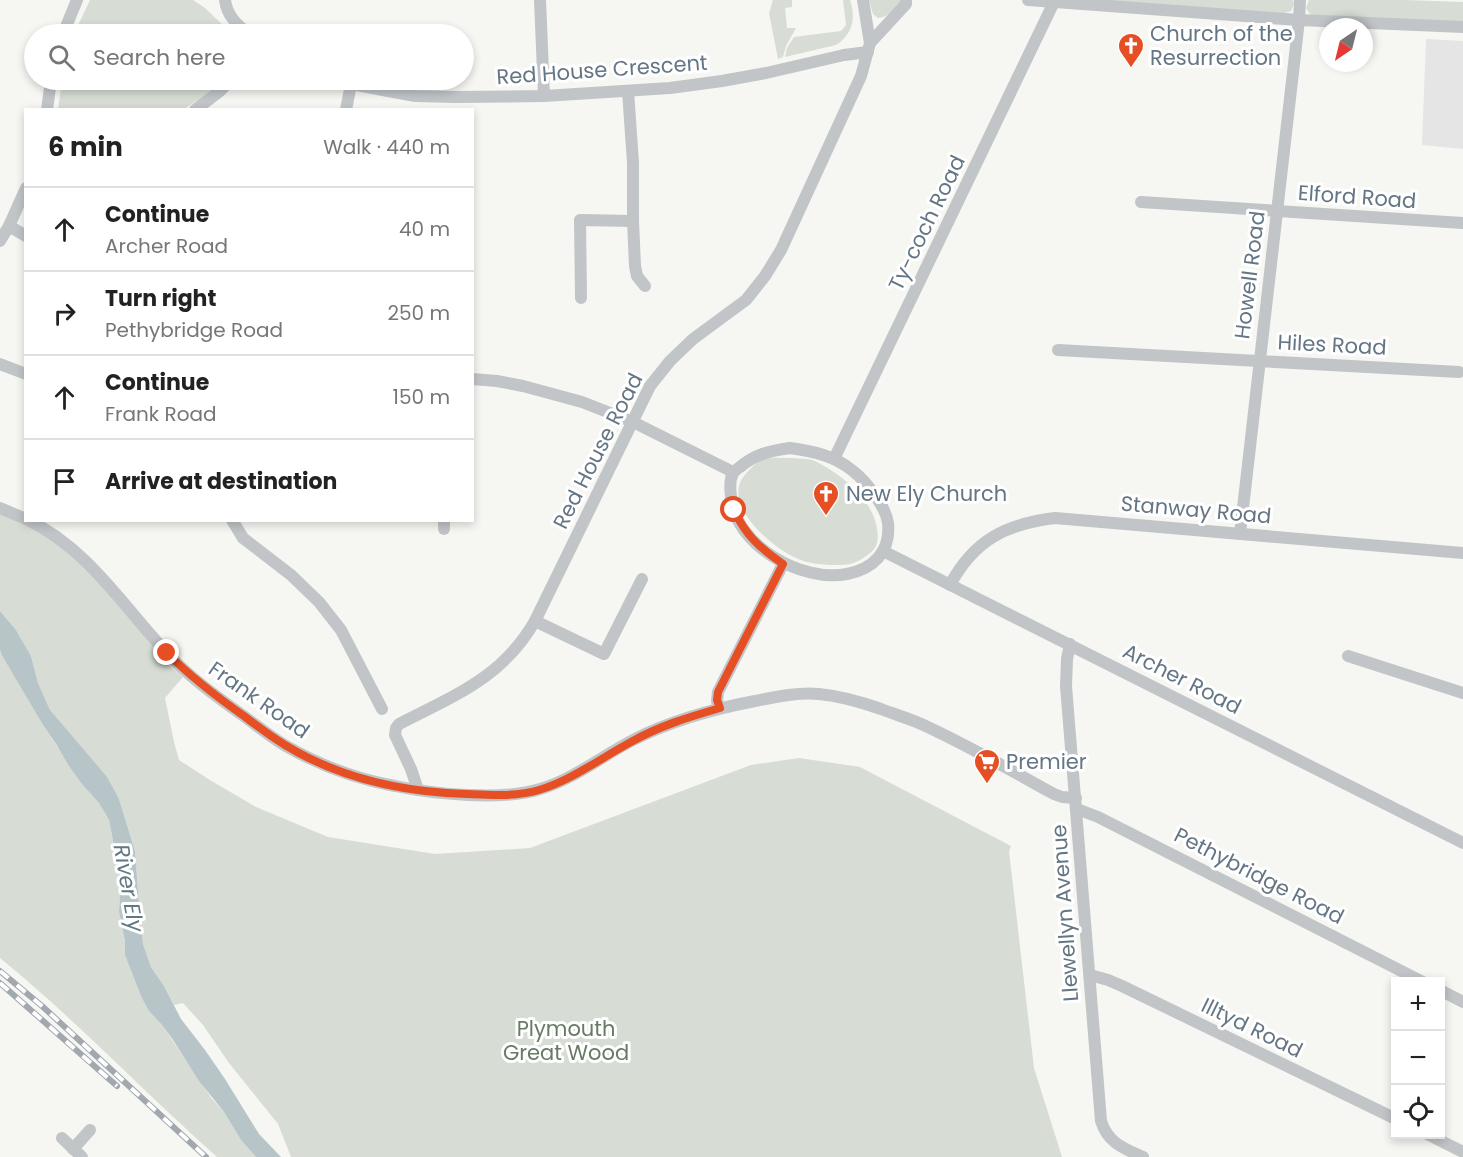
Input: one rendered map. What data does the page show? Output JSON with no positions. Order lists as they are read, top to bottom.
{
  "streets": {
    "street": [
      "Red House Crescent",
      "Elford Road",
      "Ty-coch Road",
      "Howell Road",
      "Hiles Road",
      "Red House Road",
      "Stanway Road",
      "Archer Road",
      "Frank Road",
      "Pethybridge Road",
      "Llewellyn Avenue",
      "Illtyd Road"
    ]
  },
  "crossings": [
    ["Red House Crescent", "Red House Road"],
    ["Elford Road", "Howell Road"],
    ["Ty-coch Road", "Archer Road"],
    ["Howell Road", "Hiles Road"],
    ["Howell Road", "Stanway Road"],
    ["Red House Road", "Frank Road"],
    ["Red House Road", "Pethybridge Road"],
    ["Stanway Road", "Archer Road"],
    ["Archer Road", "Llewellyn Avenue"],
    ["Frank Road", "Pethybridge Road"],
    ["Pethybridge Road", "Llewellyn Avenue"],
    ["Llewellyn Avenue", "Illtyd Road"]
  ],
  "water": ["River Ely"],
  "parks": ["Plymouth Great Wood"],
  "places": {
    "church": ["Church of the Resurrection", "New Ely Church"],
    "supermarket": ["Premier"]
  },
  "north": "bottom left",
  "page": {
    "search": "Search here",
    "heading": ["6 min", "Walk · 440 m"],
    "list": [
      ["Continue", "Archer Road", "40 m"],
      ["Turn right", "Pethybridge Road", "250 m"],
      ["Continue", "Frank Road", "150 m"],
      "Arrive at destination"
    ],
    "map_buttons": ["+", "−"]
  }
}
